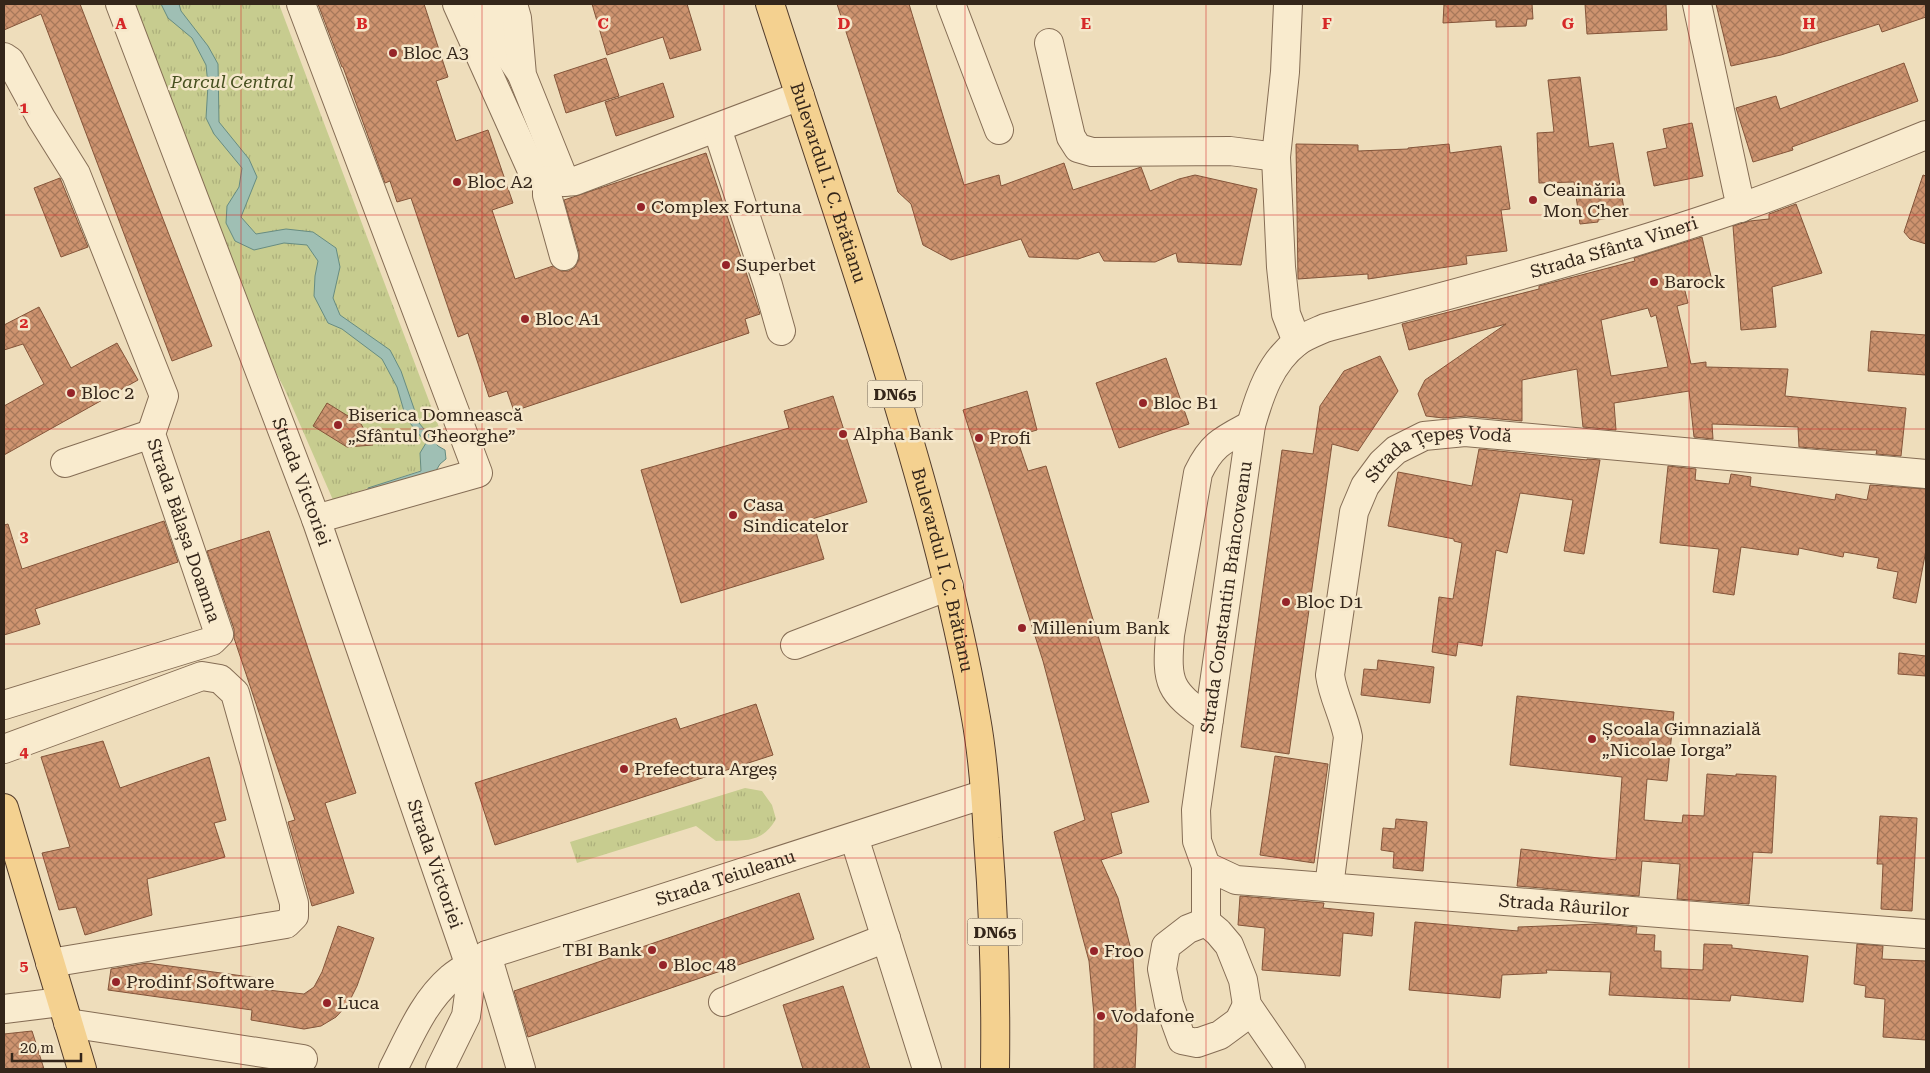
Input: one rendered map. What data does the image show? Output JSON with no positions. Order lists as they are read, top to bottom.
{
  "streets": {
    "main road": ["Bulevardul I. C. Brătianu", "DN65"],
    "street": [
      "Strada Sfânta Vineri",
      "Strada Țepeș Vodă",
      "Strada Victoriei",
      "Strada Bălașa Doamna",
      "Strada Constantin Brâncoveanu",
      "Strada Teiuleanu",
      "Strada Râurilor"
    ]
  },
  "crossings": [
    ["Bulevardul I. C. Brătianu", "Strada Teiuleanu"],
    ["Strada Sfânta Vineri", "Strada Constantin Brâncoveanu"],
    ["Strada Țepeș Vodă", "Strada Râurilor"],
    ["Strada Victoriei", "Strada Teiuleanu"],
    ["Strada Constantin Brâncoveanu", "Strada Râurilor"]
  ],
  "parks": ["Parcul Central"],
  "places": [
    "Bloc A3",
    "Bloc A2",
    "Ceainăria Mon Cher",
    "Complex Fortuna",
    "Superbet",
    "Barock",
    "Bloc A1",
    "Bloc 2",
    "Bloc B1",
    "Biserica Domnească „Sfântul Gheorghe”",
    "Alpha Bank",
    "Profi",
    "Casa Sindicatelor",
    "Bloc D1",
    "Millenium Bank",
    "Școala Gimnazială „Nicolae Iorga”",
    "Prefectura Argeș",
    "TBI Bank",
    "Froo",
    "Bloc 48",
    "Prodinf Software",
    "Luca",
    "Vodafone"
  ],
  "scale_bar": "20 m",
  "grid": {
    "columns": [
      "A",
      "B",
      "C",
      "D",
      "E",
      "F",
      "G",
      "H"
    ],
    "rows": [
      "1",
      "2",
      "3",
      "4",
      "5"
    ]
  }
}
